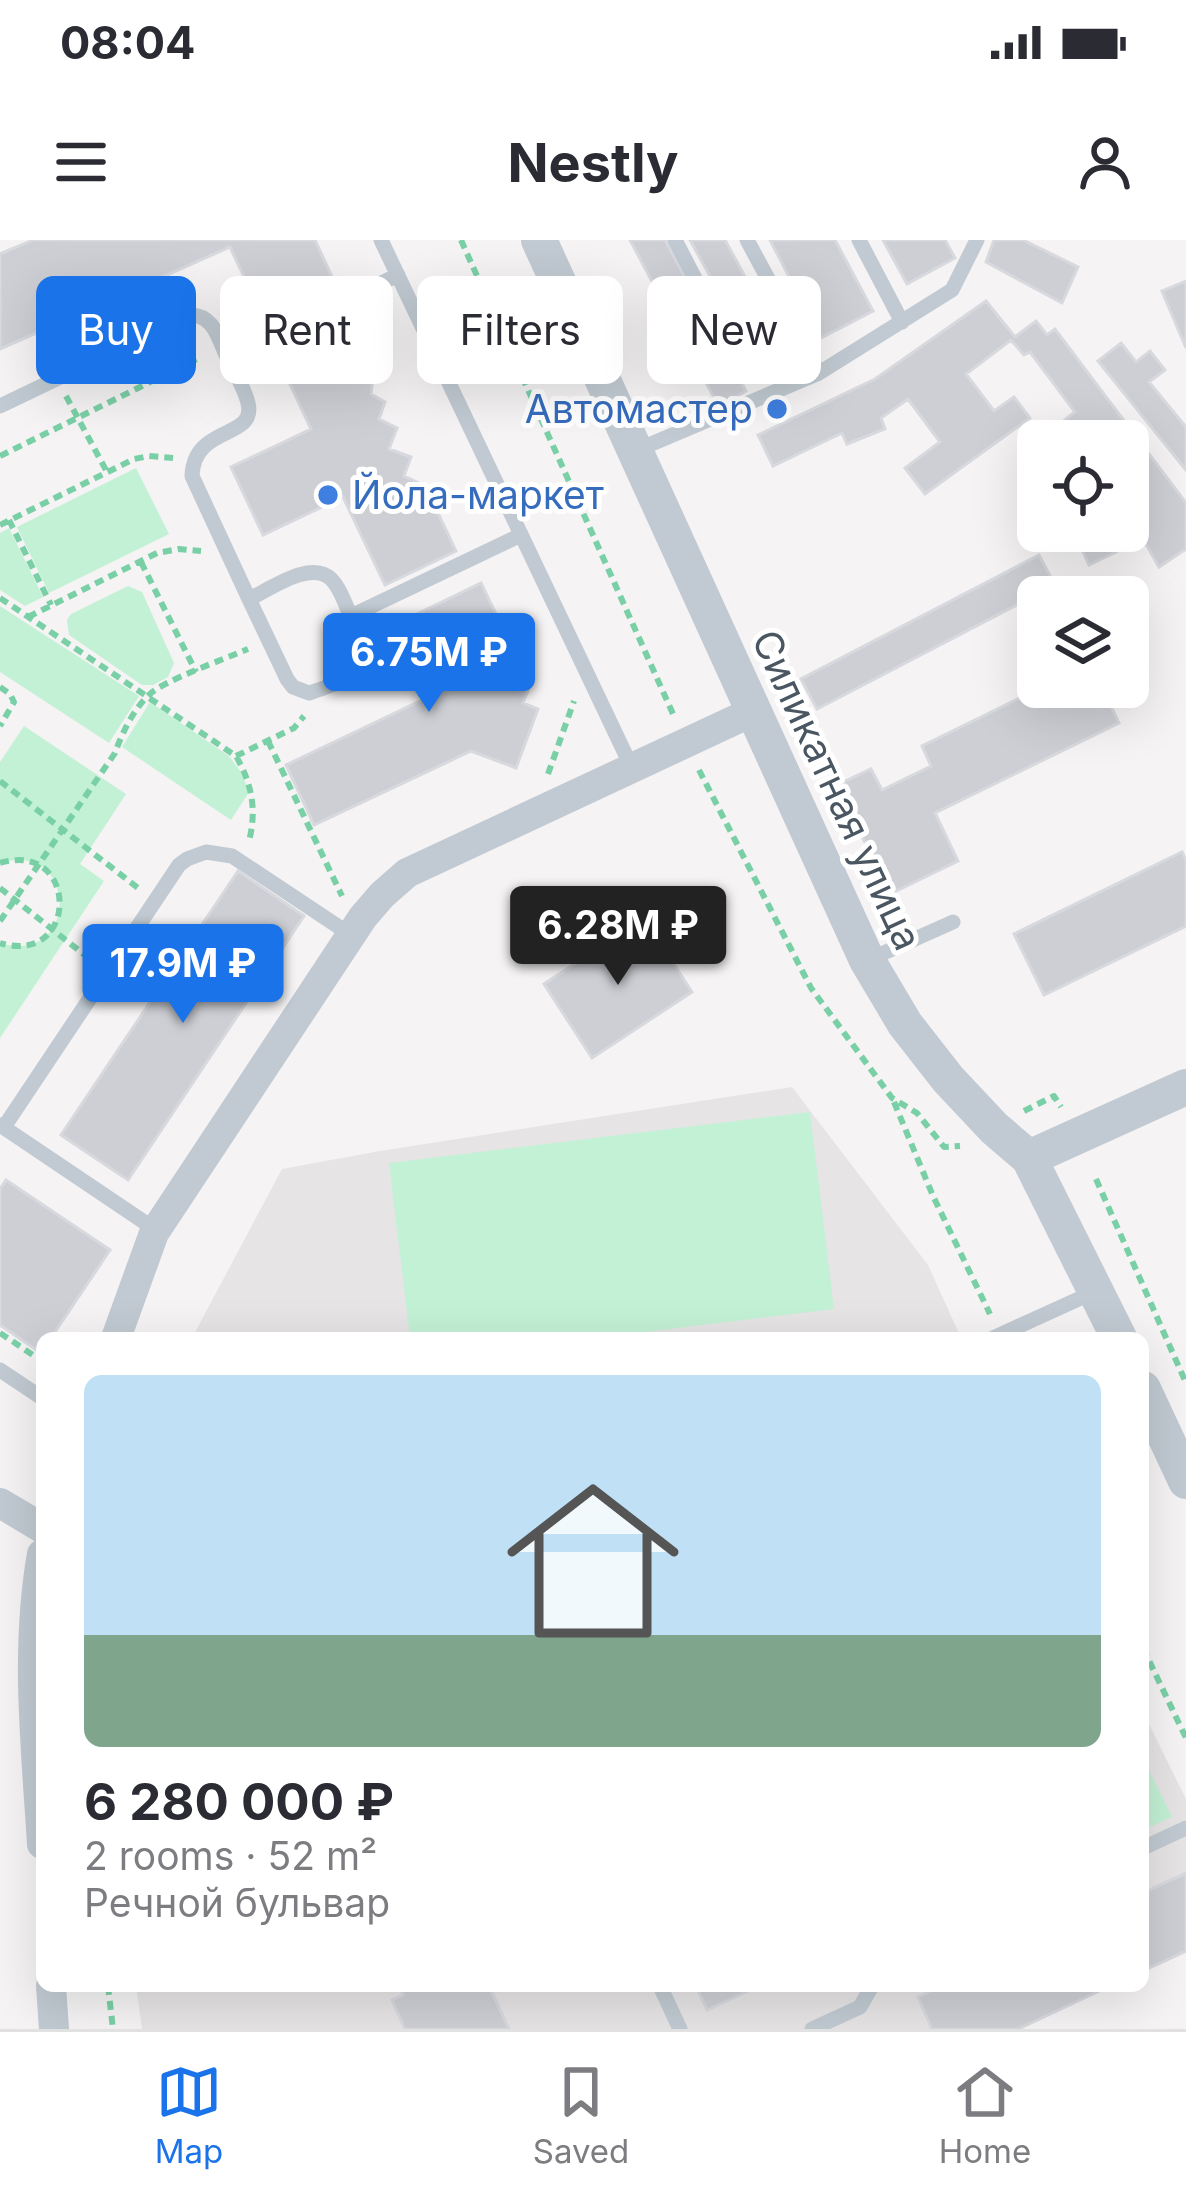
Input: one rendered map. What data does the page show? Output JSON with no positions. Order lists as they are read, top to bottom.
{
  "streets": {
    "street": ["Силикатная улица"]
  },
  "places": ["Автомастер", "Йола-маркет"],
  "page": {
    "status": "08:04",
    "header": "Nestly",
    "chip": [
      "Buy",
      "Rent",
      "Filters",
      "New"
    ],
    "price": ["6.75M ₽", "6.28M ₽", "17.9M ₽"],
    "list": [
      {
        "name": "6 280 000 ₽",
        "note": "2 rooms · 52 m² · Речной бульвар"
      }
    ],
    "tabs": ["Map", "Saved", "Home"]
  }
}
